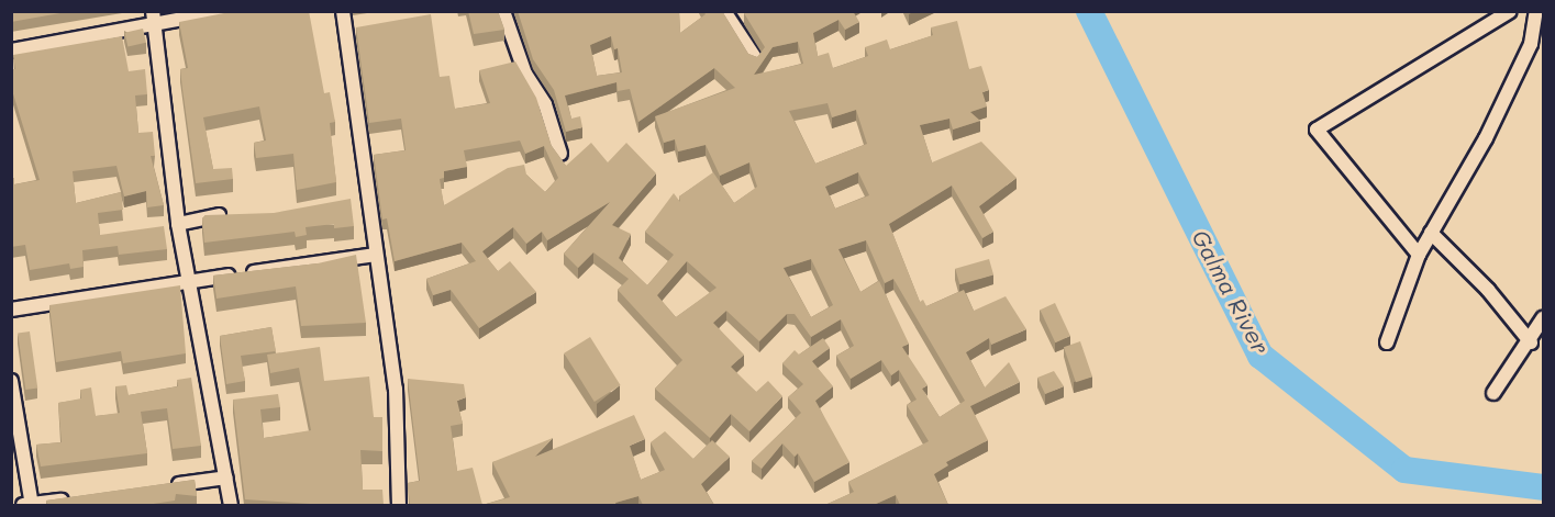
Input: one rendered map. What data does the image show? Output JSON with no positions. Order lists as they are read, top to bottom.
{
  "water": ["Galma River"]
}
